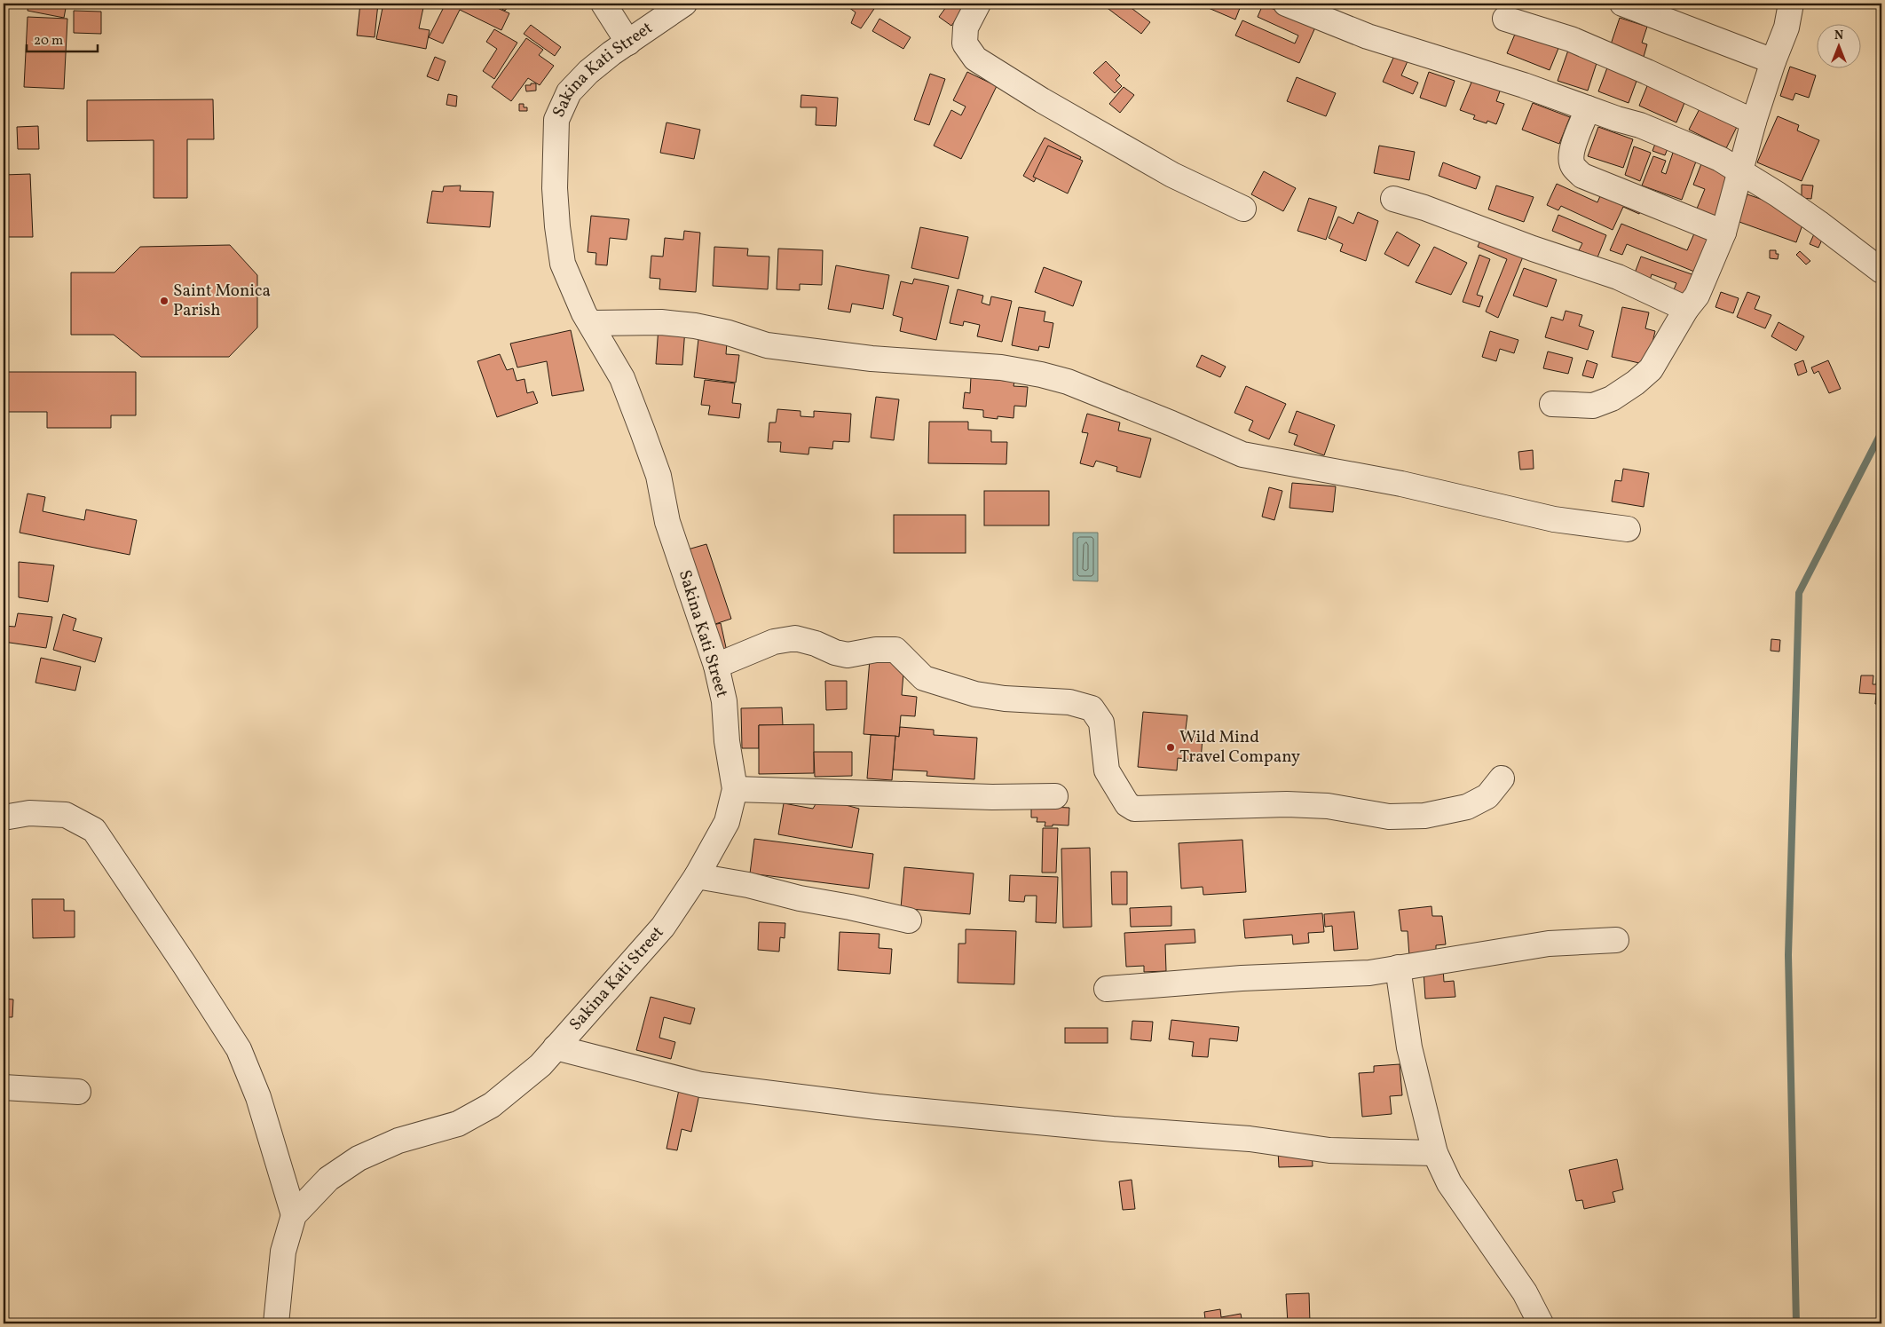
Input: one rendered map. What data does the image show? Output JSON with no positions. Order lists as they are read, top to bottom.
{
  "streets": {
    "street": ["Sakina Kati Street"]
  },
  "places": ["Saint Monica Parish", "Wild Mind Travel Company"],
  "scale_bar": "20 m",
  "north": "top"
}
